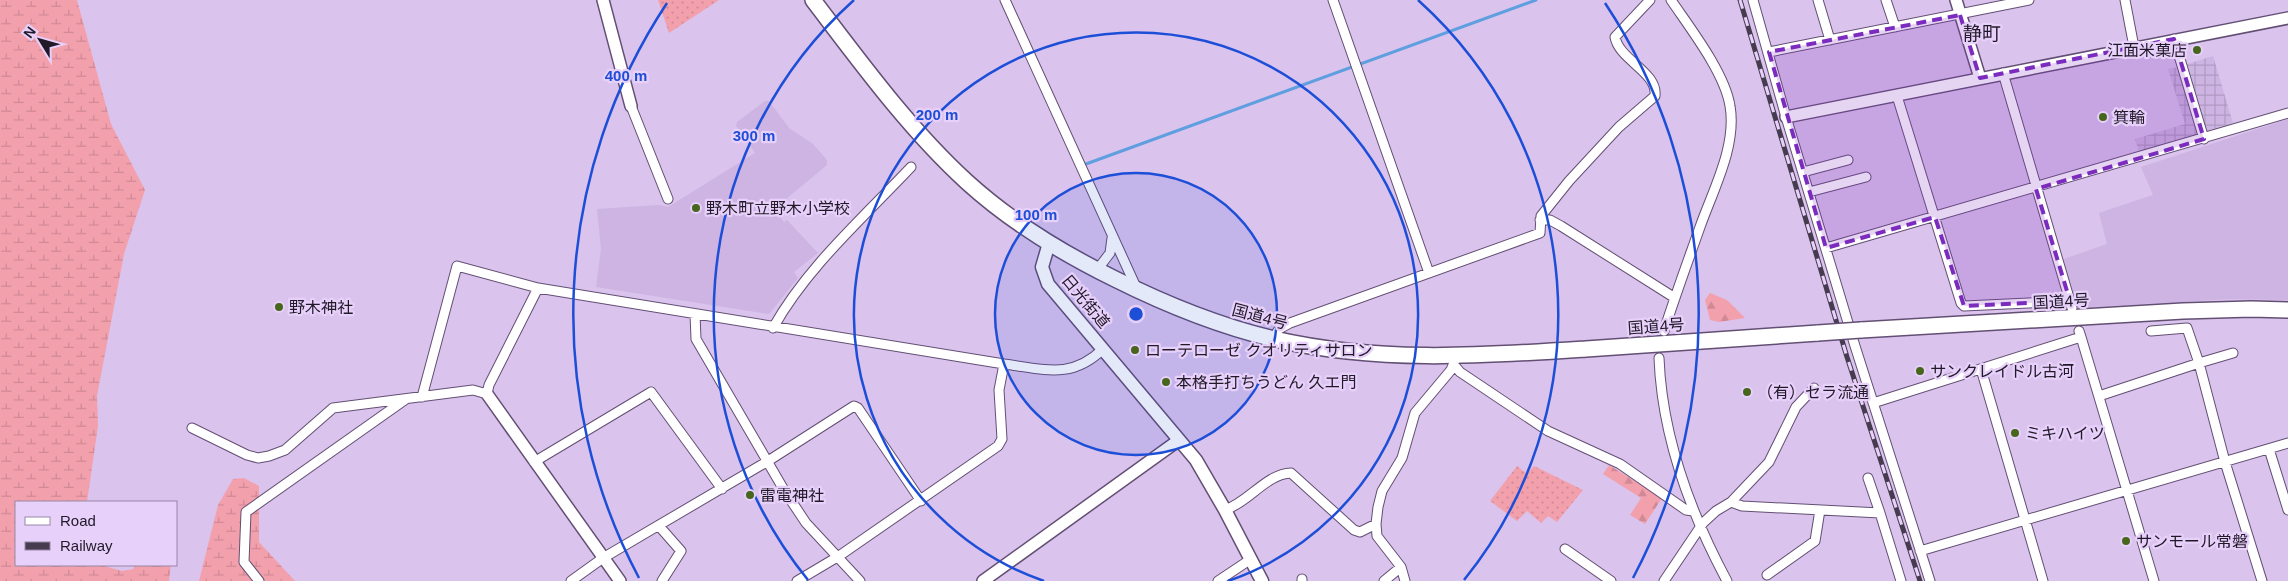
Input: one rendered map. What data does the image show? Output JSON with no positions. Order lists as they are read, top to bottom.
{
  "streets": {
    "highway": ["国道4号"],
    "main road": ["日光街道"]
  },
  "crossings": [
    ["日光街道", "国道4号"]
  ],
  "districts": ["静町"],
  "places": [
    "江面米菓店",
    "箕輪",
    "野木町立野木小学校",
    "野木神社",
    "ローテローゼ クオリティサロン",
    "サンクレイドル古河",
    "本格手打ちうどん 久エ門",
    "（有）セラ流通",
    "ミキハイツ",
    "雷電神社",
    "サンモール常磐"
  ],
  "legend": ["Road", "Railway"],
  "north": "top left",
  "rings": [
    "400 m",
    "200 m",
    "300 m",
    "100 m"
  ]
}
